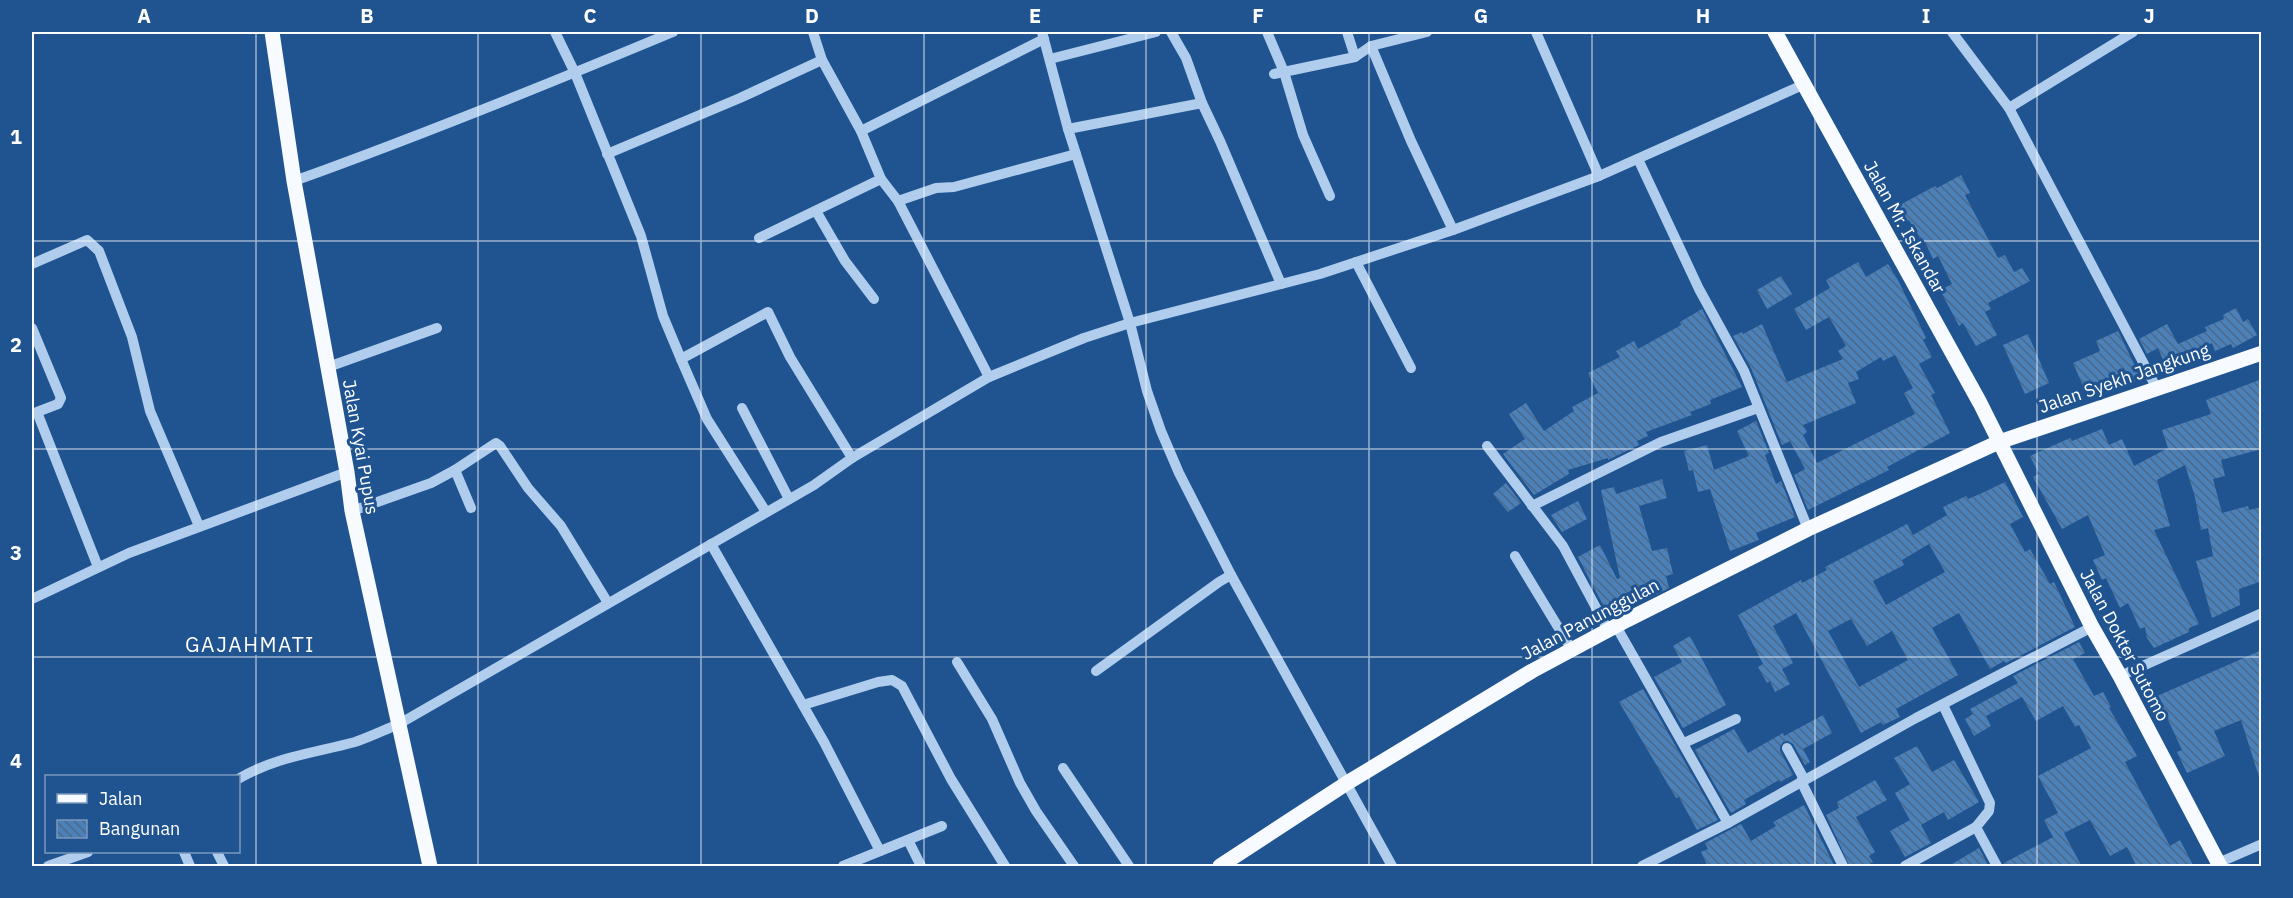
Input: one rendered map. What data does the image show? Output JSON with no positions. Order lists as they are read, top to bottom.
{
  "streets": {
    "main road": [
      "Jalan Mr. Iskandar",
      "Jalan Syekh Jangkung",
      "Jalan Kyai Pupus",
      "Jalan Panunggulan",
      "Jalan Dokter Sutomo"
    ]
  },
  "crossings": [
    ["Jalan Mr. Iskandar", "Jalan Syekh Jangkung"],
    ["Jalan Mr. Iskandar", "Jalan Panunggulan"],
    ["Jalan Mr. Iskandar", "Jalan Dokter Sutomo"],
    ["Jalan Syekh Jangkung", "Jalan Panunggulan"],
    ["Jalan Syekh Jangkung", "Jalan Dokter Sutomo"],
    ["Jalan Panunggulan", "Jalan Dokter Sutomo"]
  ],
  "districts": ["GAJAHMATI"],
  "legend": ["Jalan", "Bangunan"],
  "grid": {
    "columns": [
      "A",
      "B",
      "C",
      "D",
      "E",
      "F",
      "G",
      "H",
      "I",
      "J"
    ],
    "rows": [
      "1",
      "2",
      "3",
      "4"
    ]
  }
}
